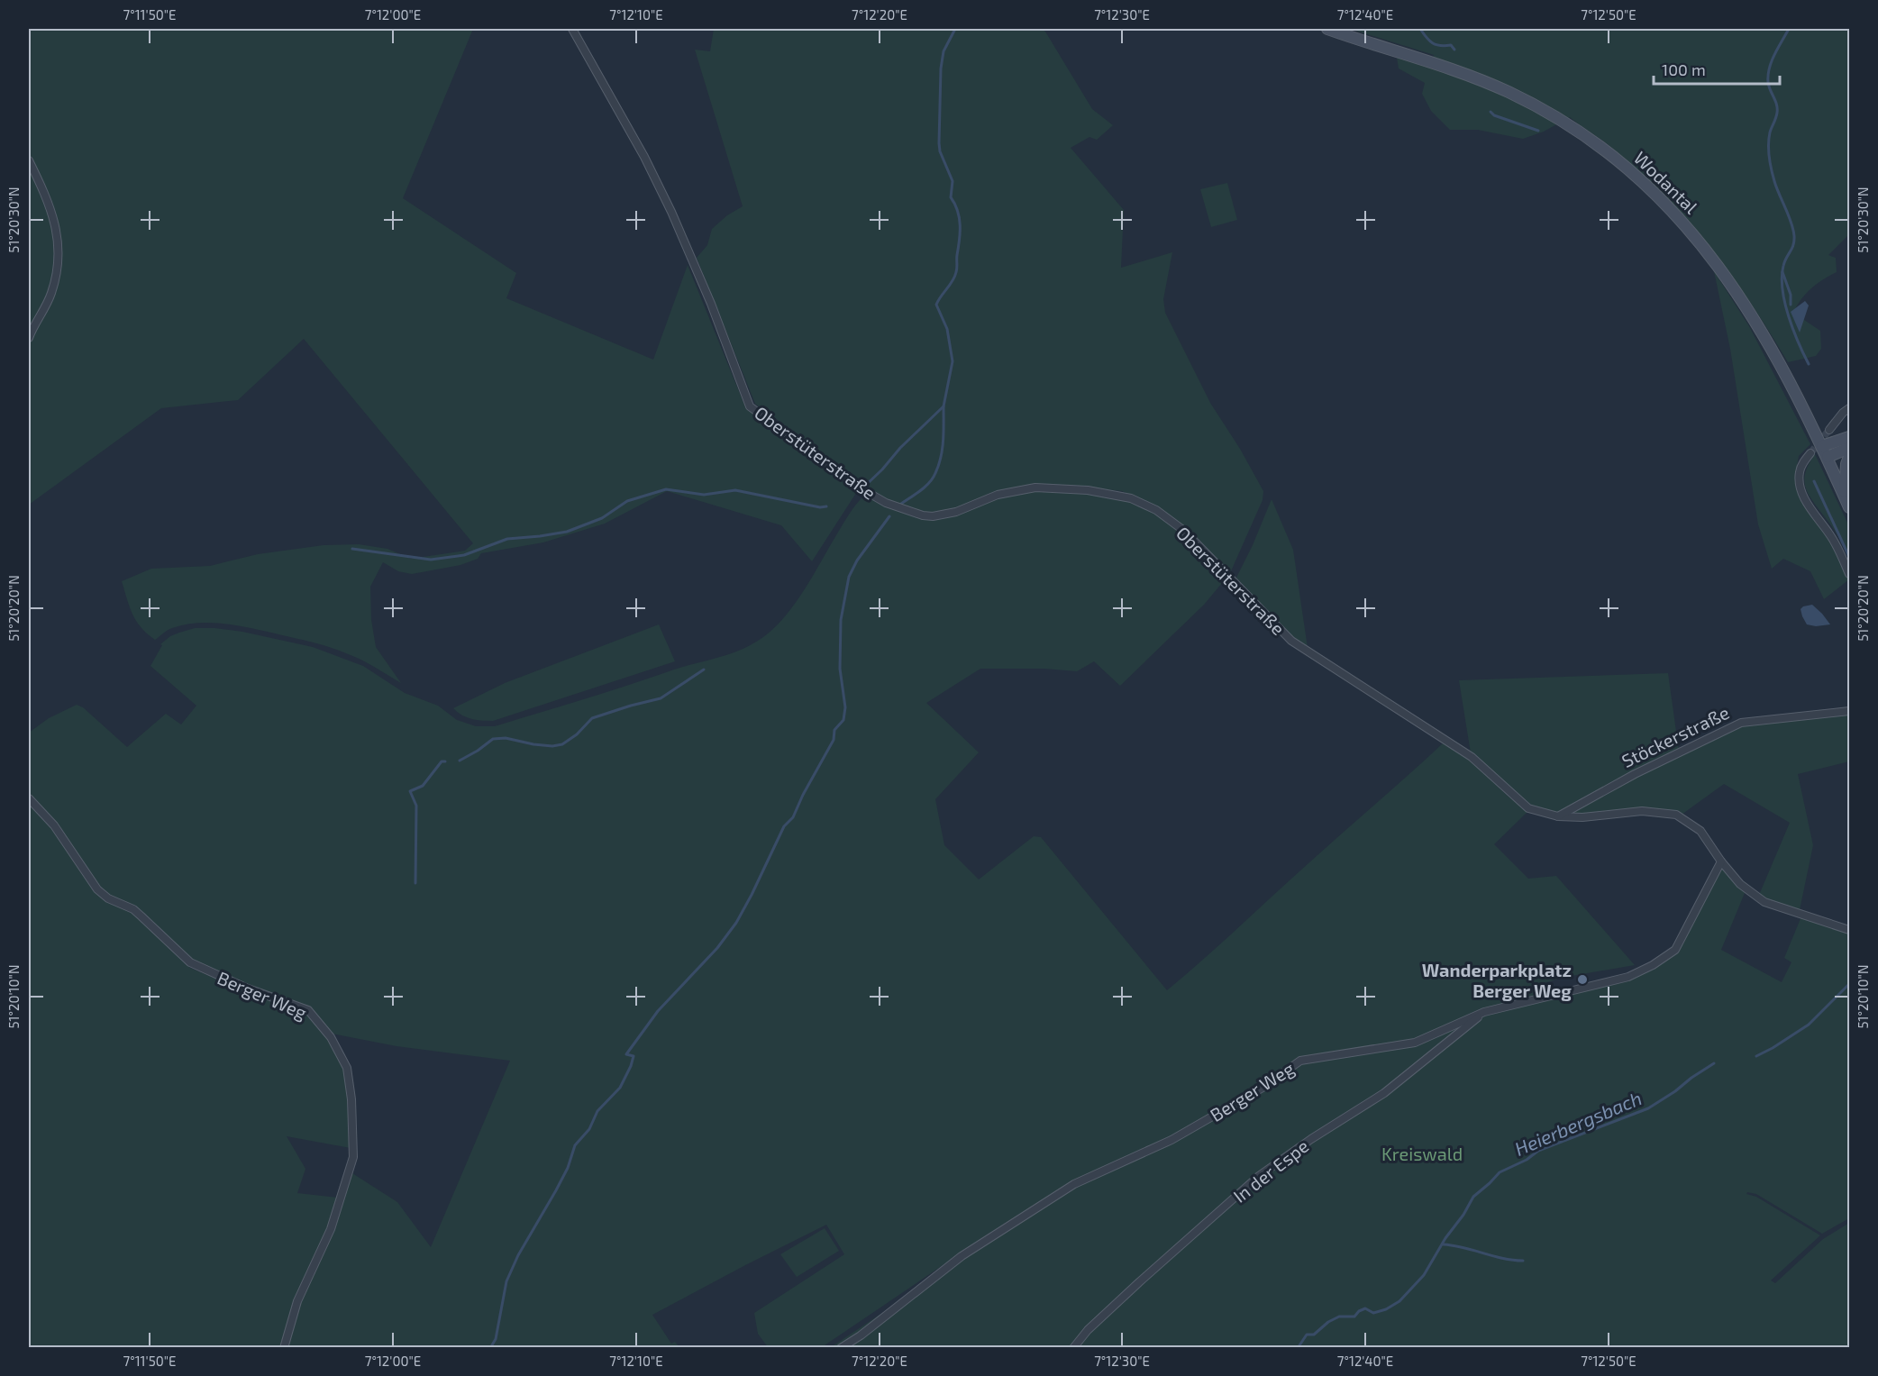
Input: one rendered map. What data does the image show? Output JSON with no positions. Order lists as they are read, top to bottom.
{
  "streets": {
    "main road": ["Wodantal"],
    "street": [
      "Oberstüterstraße",
      "Stöckerstraße",
      "Berger Weg",
      "In der Espe"
    ]
  },
  "crossings": [
    ["Oberstüterstraße", "Stöckerstraße"],
    ["Oberstüterstraße", "Berger Weg"],
    ["Berger Weg", "In der Espe"]
  ],
  "water": ["Heierbergsbach"],
  "parks": ["Kreiswald"],
  "places": ["Wanderparkplatz Berger Weg"],
  "scale_bar": "100 m",
  "coordinates": [
    "7°11'50\"E",
    "7°12'00\"E",
    "7°12'10\"E",
    "7°12'20\"E",
    "7°12'30\"E",
    "7°12'40\"E",
    "7°12'50\"E",
    "51°20'30\"N",
    "51°20'20\"N",
    "51°20'10\"N"
  ]
}
